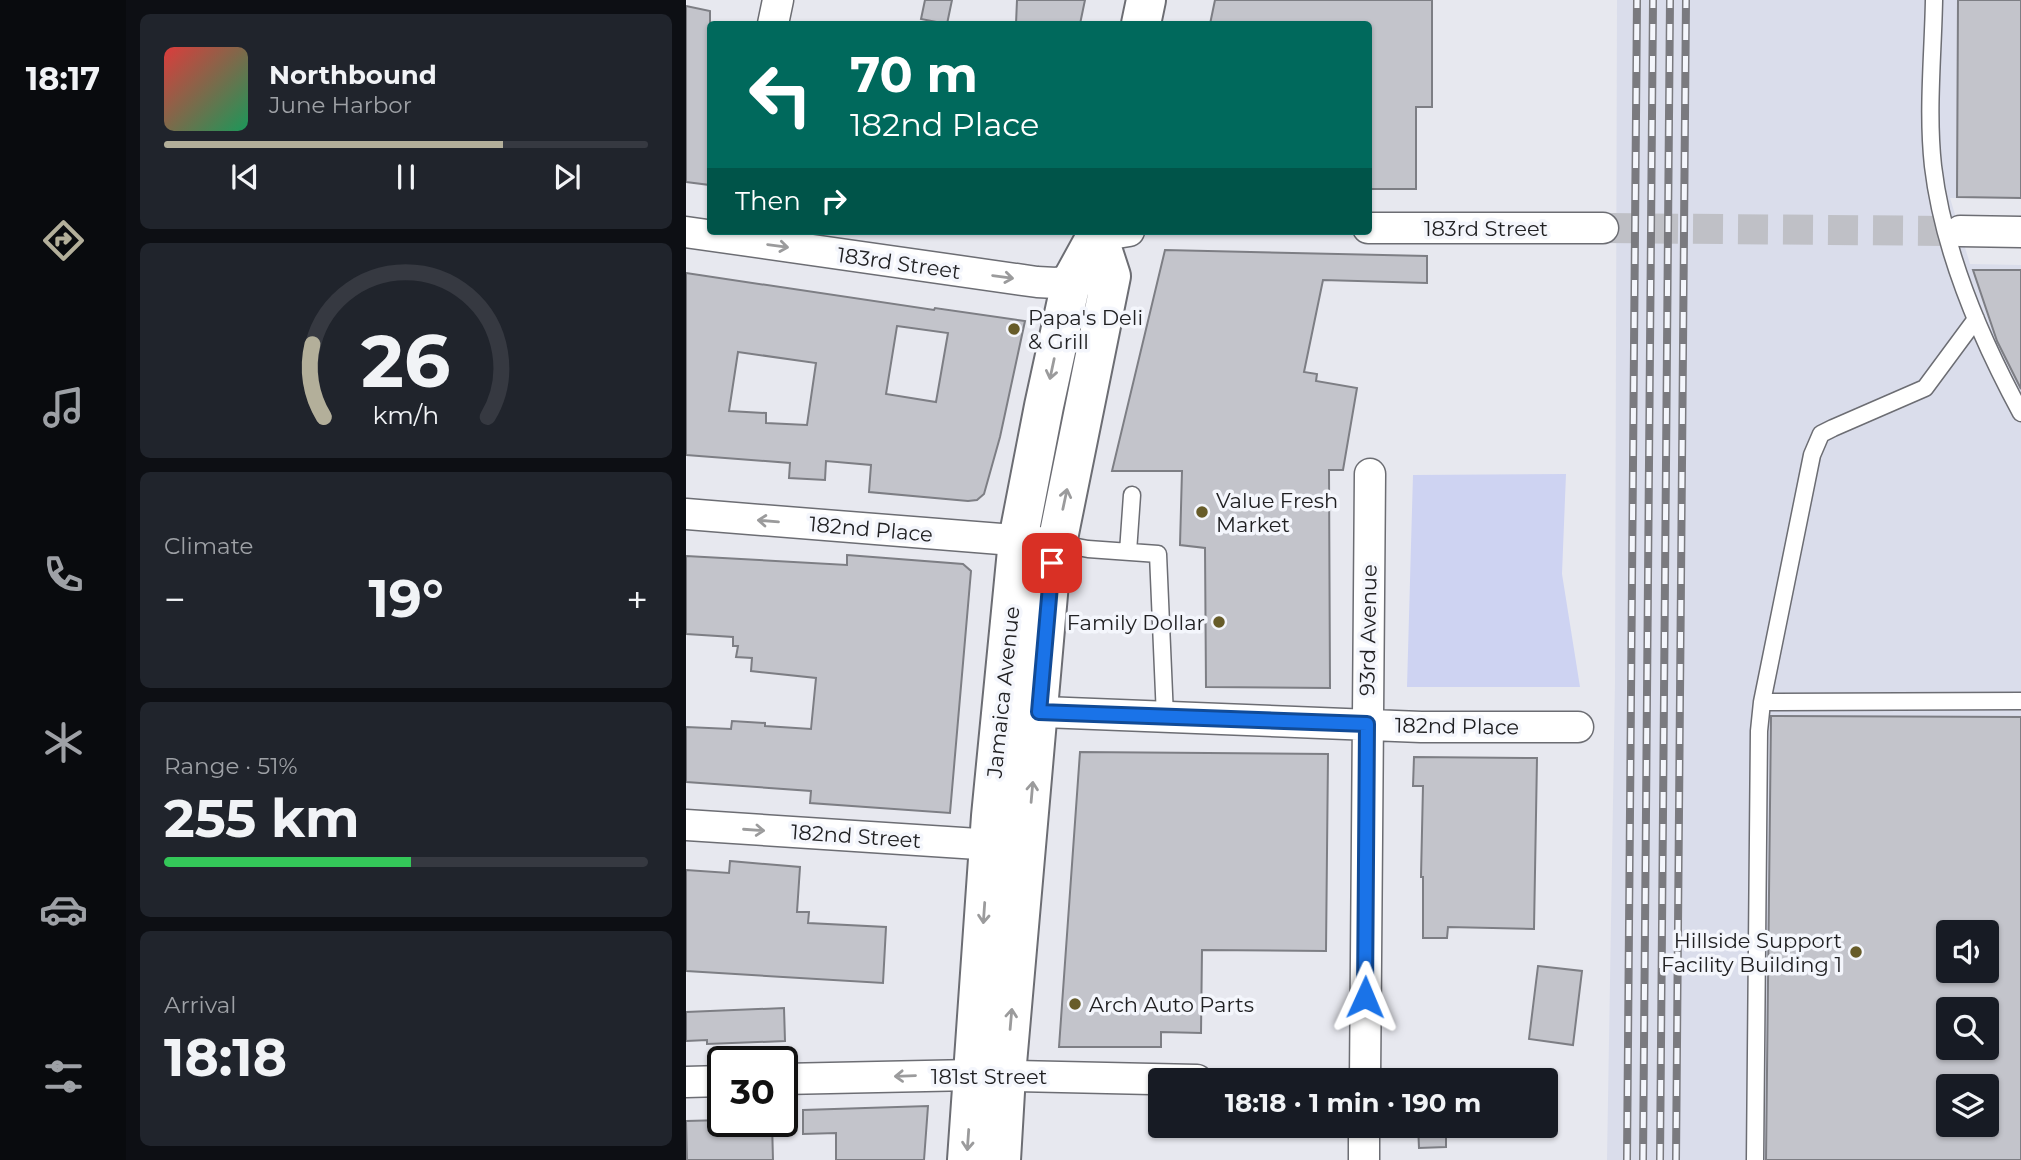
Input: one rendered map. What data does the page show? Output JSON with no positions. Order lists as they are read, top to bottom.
{
  "streets": {
    "main road": ["Jamaica Avenue"],
    "street": [
      "183rd Street",
      "182nd Place",
      "93rd Avenue",
      "182nd Street",
      "181st Street"
    ]
  },
  "crossings": [
    ["183rd Street", "Jamaica Avenue"],
    ["182nd Place", "93rd Avenue"],
    ["182nd Place", "Jamaica Avenue"],
    ["Jamaica Avenue", "182nd Street"],
    ["Jamaica Avenue", "181st Street"]
  ],
  "one_way": [
    "183rd Street",
    "182nd Place",
    "182nd Street",
    "181st Street"
  ],
  "places": [
    "Papa's Deli & Grill",
    "Value Fresh Market",
    "Family Dollar",
    "Hillside Support Facility Building 1",
    "Arch Auto Parts"
  ],
  "page": {
    "tabs": "18:17",
    "turn": ["70 m", "182nd Place"],
    "song": ["Northbound", "June Harbor"],
    "then": "Then",
    "tile": [
      "Climate",
      ["Range · 51%", "255 km"],
      ["Arrival", "18:18"]
    ],
    "heat": ["−", "19°", "+"],
    "limit": "30",
    "trip": "18:18 · 1 min · 190 m",
    "gauge": ["26", "km/h"]
  }
}
